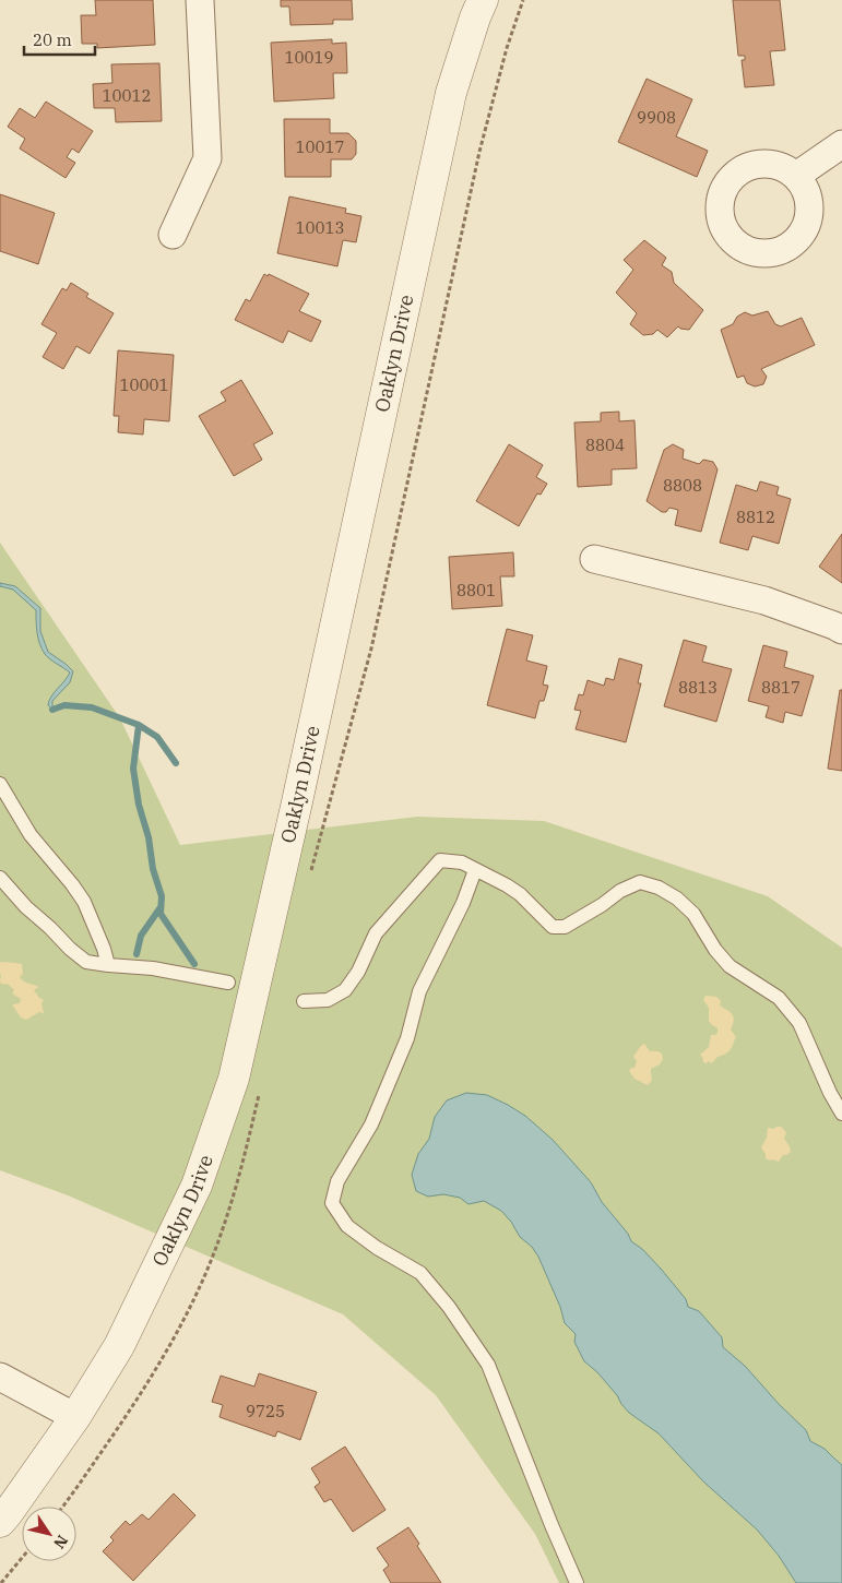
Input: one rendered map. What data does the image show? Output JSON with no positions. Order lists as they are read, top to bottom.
{
  "streets": {
    "street": ["Oaklyn Drive"]
  },
  "house_numbers": [
    "10019",
    "10012",
    "9908",
    "10017",
    "10013",
    "10001",
    "8804",
    "8808",
    "8812",
    "8801",
    "8813",
    "8817",
    "9725"
  ],
  "scale_bar": "20 m",
  "north": "bottom right"
}
